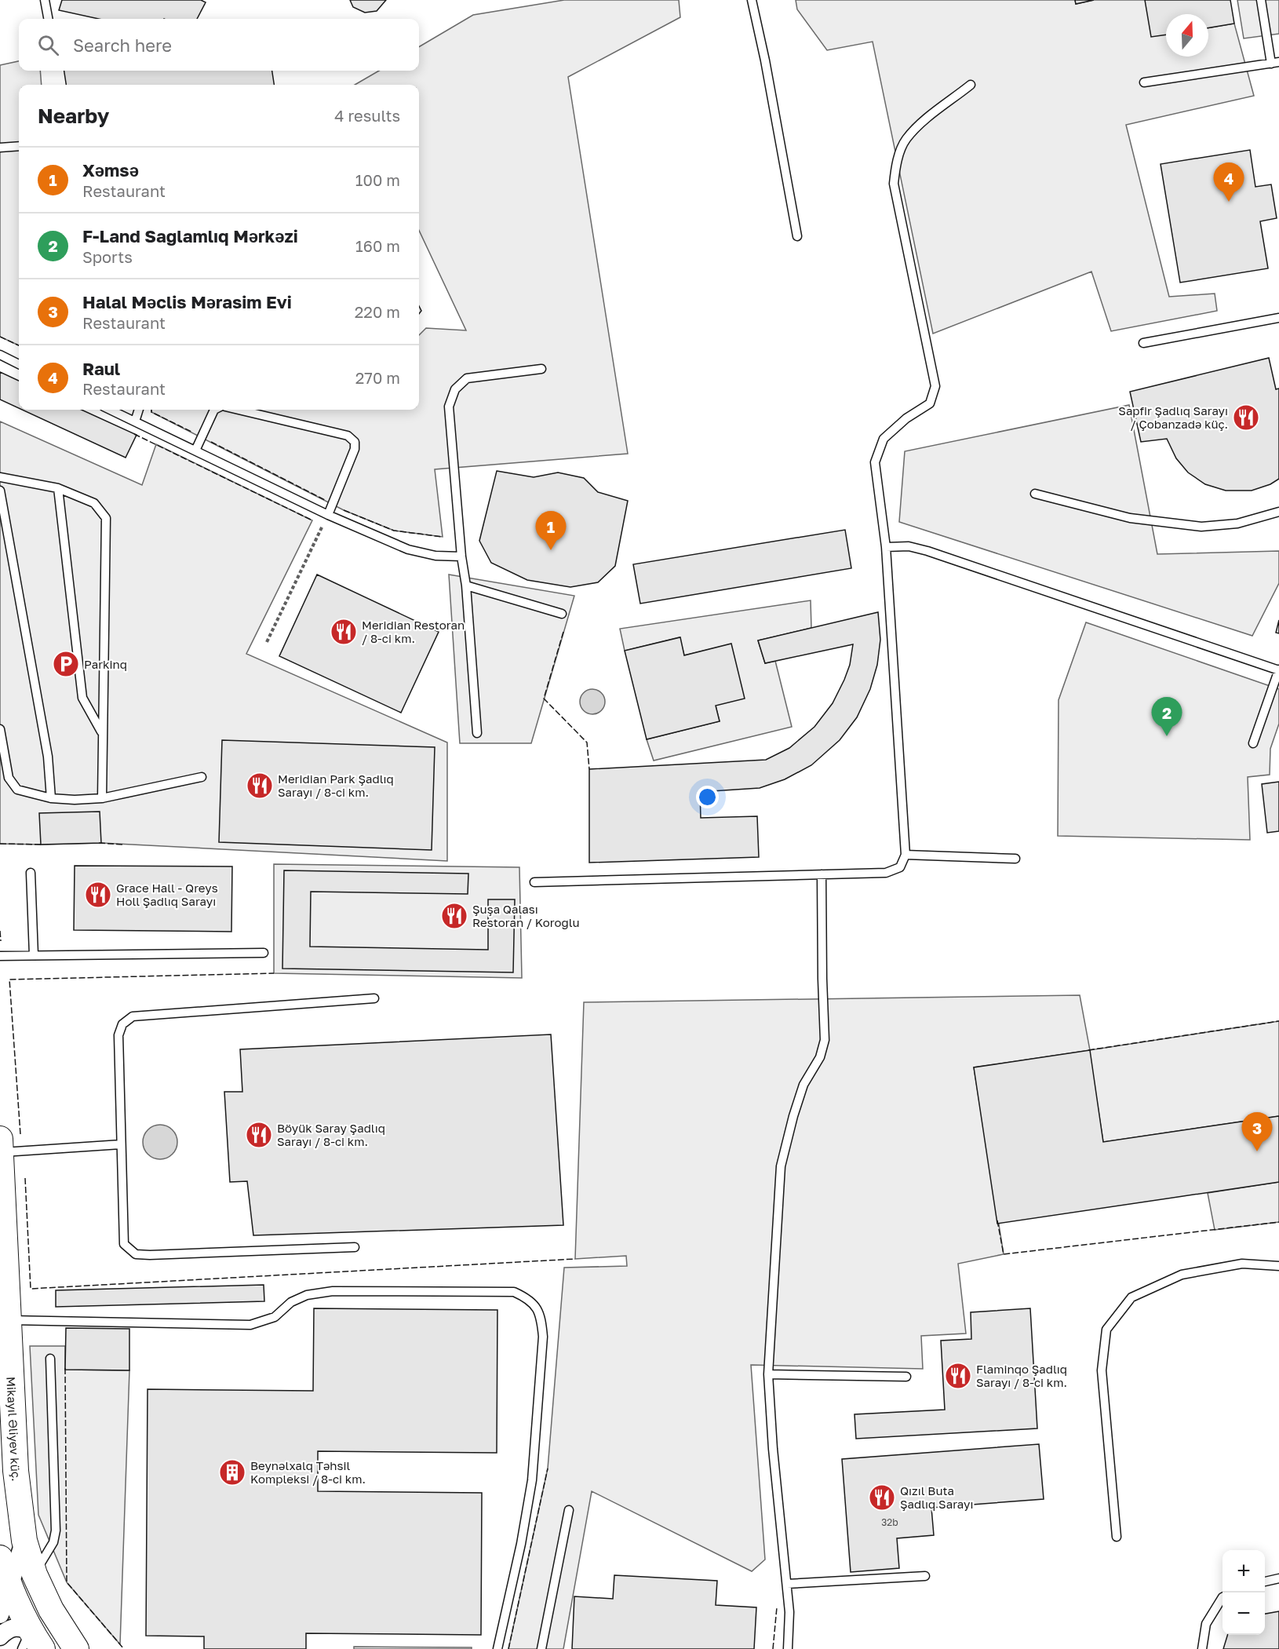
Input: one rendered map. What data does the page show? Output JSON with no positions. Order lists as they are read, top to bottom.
{
  "streets": {
    "main road": ["Mikayıl Əliyev küç."]
  },
  "places": {
    "restaurant": [
      "Sapfir Şadlıq Sarayı / Çobanzadə küç.",
      "Meridian Restoran / 8-ci km.",
      "Meridian Park Şadlıq Sarayı / 8-ci km.",
      "Grace Hall - Qreys Holl Şadlıq Sarayı",
      "Şuşa Qalası Restoran / Koroğlu",
      "Böyük Saray Şadlıq Sarayı / 8-ci km.",
      "Flaminqo Şadlıq Sarayı / 8-ci km.",
      "Qızıl Buta Şadlıq Sarayı"
    ],
    "parking": ["Parkinq"],
    "building": ["Beynəlxalq Təhsil Kompleksi / 8-ci km."]
  },
  "house_numbers": ["32b"],
  "north": "top",
  "page": {
    "search": "Search here",
    "heading": ["Nearby", "4 results"],
    "list": [
      {
        "mark": "1",
        "name": "Xəmsə",
        "note": "Restaurant",
        "value": "100 m"
      },
      {
        "mark": "2",
        "name": "F-Land Sağlamlıq Mərkəzi",
        "note": "Sports",
        "value": "160 m"
      },
      {
        "mark": "3",
        "name": "Halal Məclis Mərasim Evi",
        "note": "Restaurant",
        "value": "220 m"
      },
      {
        "mark": "4",
        "name": "Raul",
        "note": "Restaurant",
        "value": "270 m"
      }
    ],
    "pins": [
      "4",
      "1",
      "2",
      "3"
    ],
    "map_buttons": ["+", "−"]
  }
}
